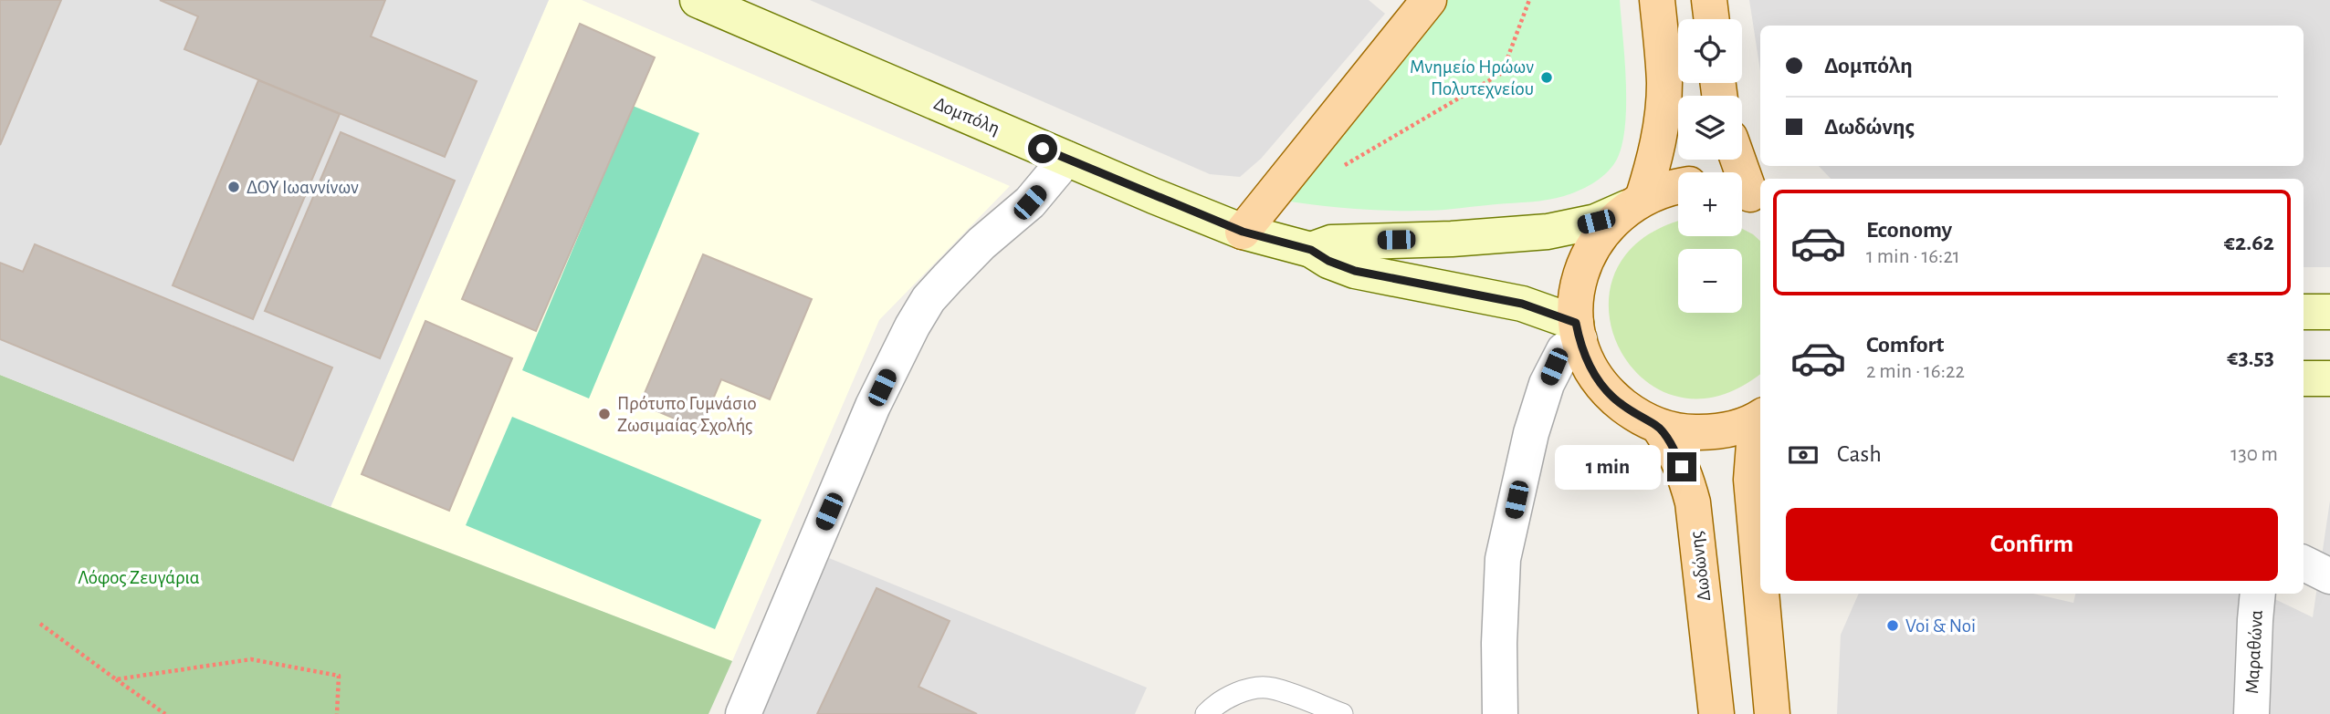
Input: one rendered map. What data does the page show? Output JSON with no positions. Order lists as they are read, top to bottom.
{
  "streets": {
    "main road": ["Δομπόλη", "Δωδώνης"],
    "street": ["Μαραθώνα"]
  },
  "crossings": [
    ["Δομπόλη", "Δωδώνης"]
  ],
  "parks": ["Λόφος Ζευγάρια"],
  "places": [
    "Μνημείο Ηρώων Πολυτεχνείου",
    "ΔΟΥ Ιωαννίνων",
    "Πρότυπο Γυμνάσιο Ζωσιμαίας Σχολής",
    "Voi & Noi"
  ],
  "page": {
    "map_buttons": ["+", "−"],
    "banner": ["Δομπόλη", "Δωδώνης"],
    "list": [
      {
        "name": "Economy",
        "note": "1 min · 16:21",
        "value": "€2.62"
      },
      {
        "name": "Comfort",
        "note": "2 min · 16:22",
        "value": "€3.53"
      }
    ],
    "pay": ["Cash", "130 m"],
    "bubble": "1 min",
    "buttons": "Confirm"
  }
}
